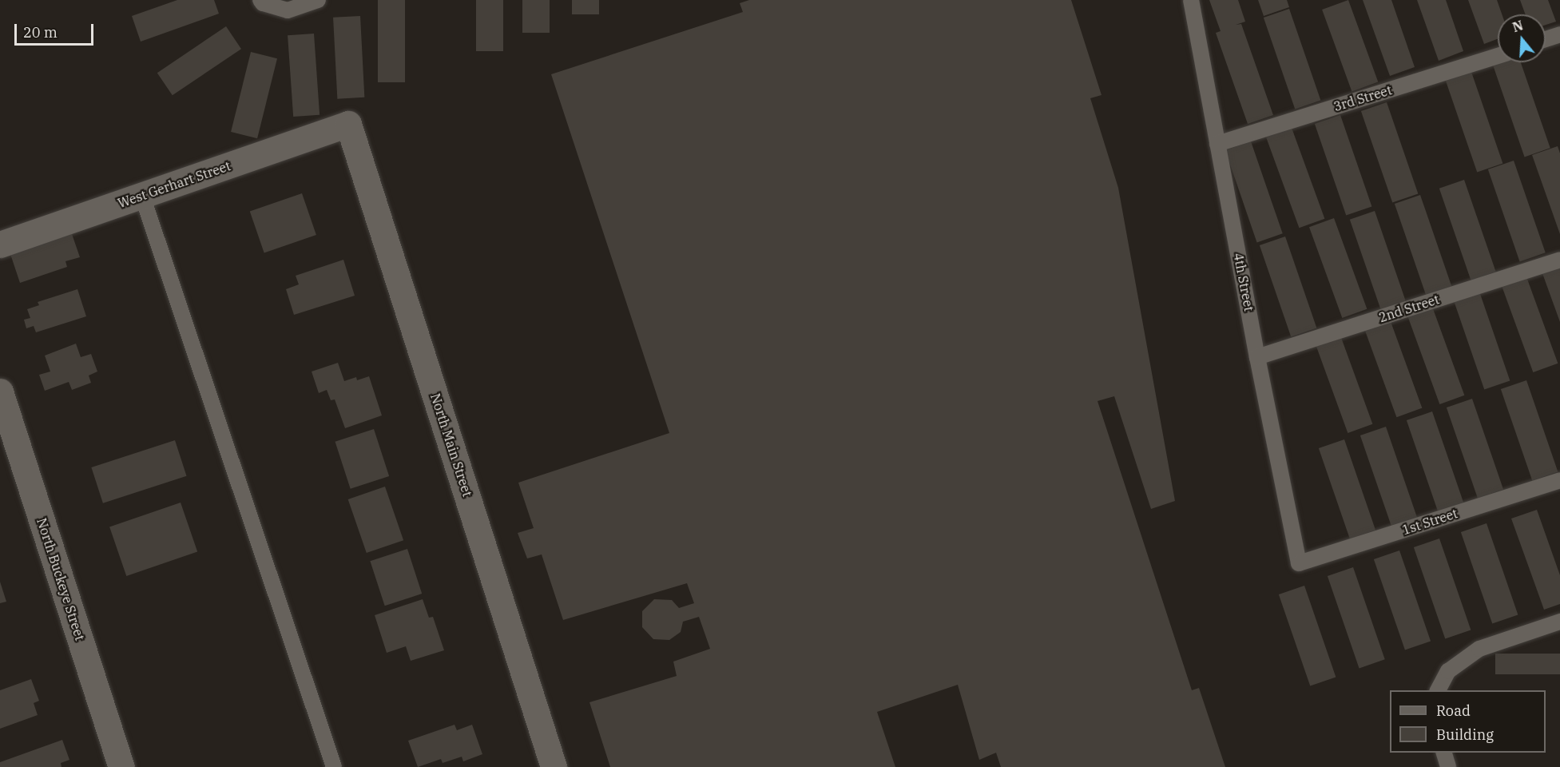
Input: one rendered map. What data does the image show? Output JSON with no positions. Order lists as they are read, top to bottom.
{
  "streets": {
    "street": ["West Gerhart Street", "North Main Street", "North Buckeye Street"],
    "lane": [
      "3rd Street",
      "4th Street",
      "2nd Street",
      "1st Street"
    ]
  },
  "crossings": [
    ["3rd Street", "4th Street"],
    ["West Gerhart Street", "North Main Street"],
    ["4th Street", "2nd Street"],
    ["4th Street", "1st Street"]
  ],
  "legend": ["Road", "Building"],
  "scale_bar": "20 m",
  "north": "top"
}
